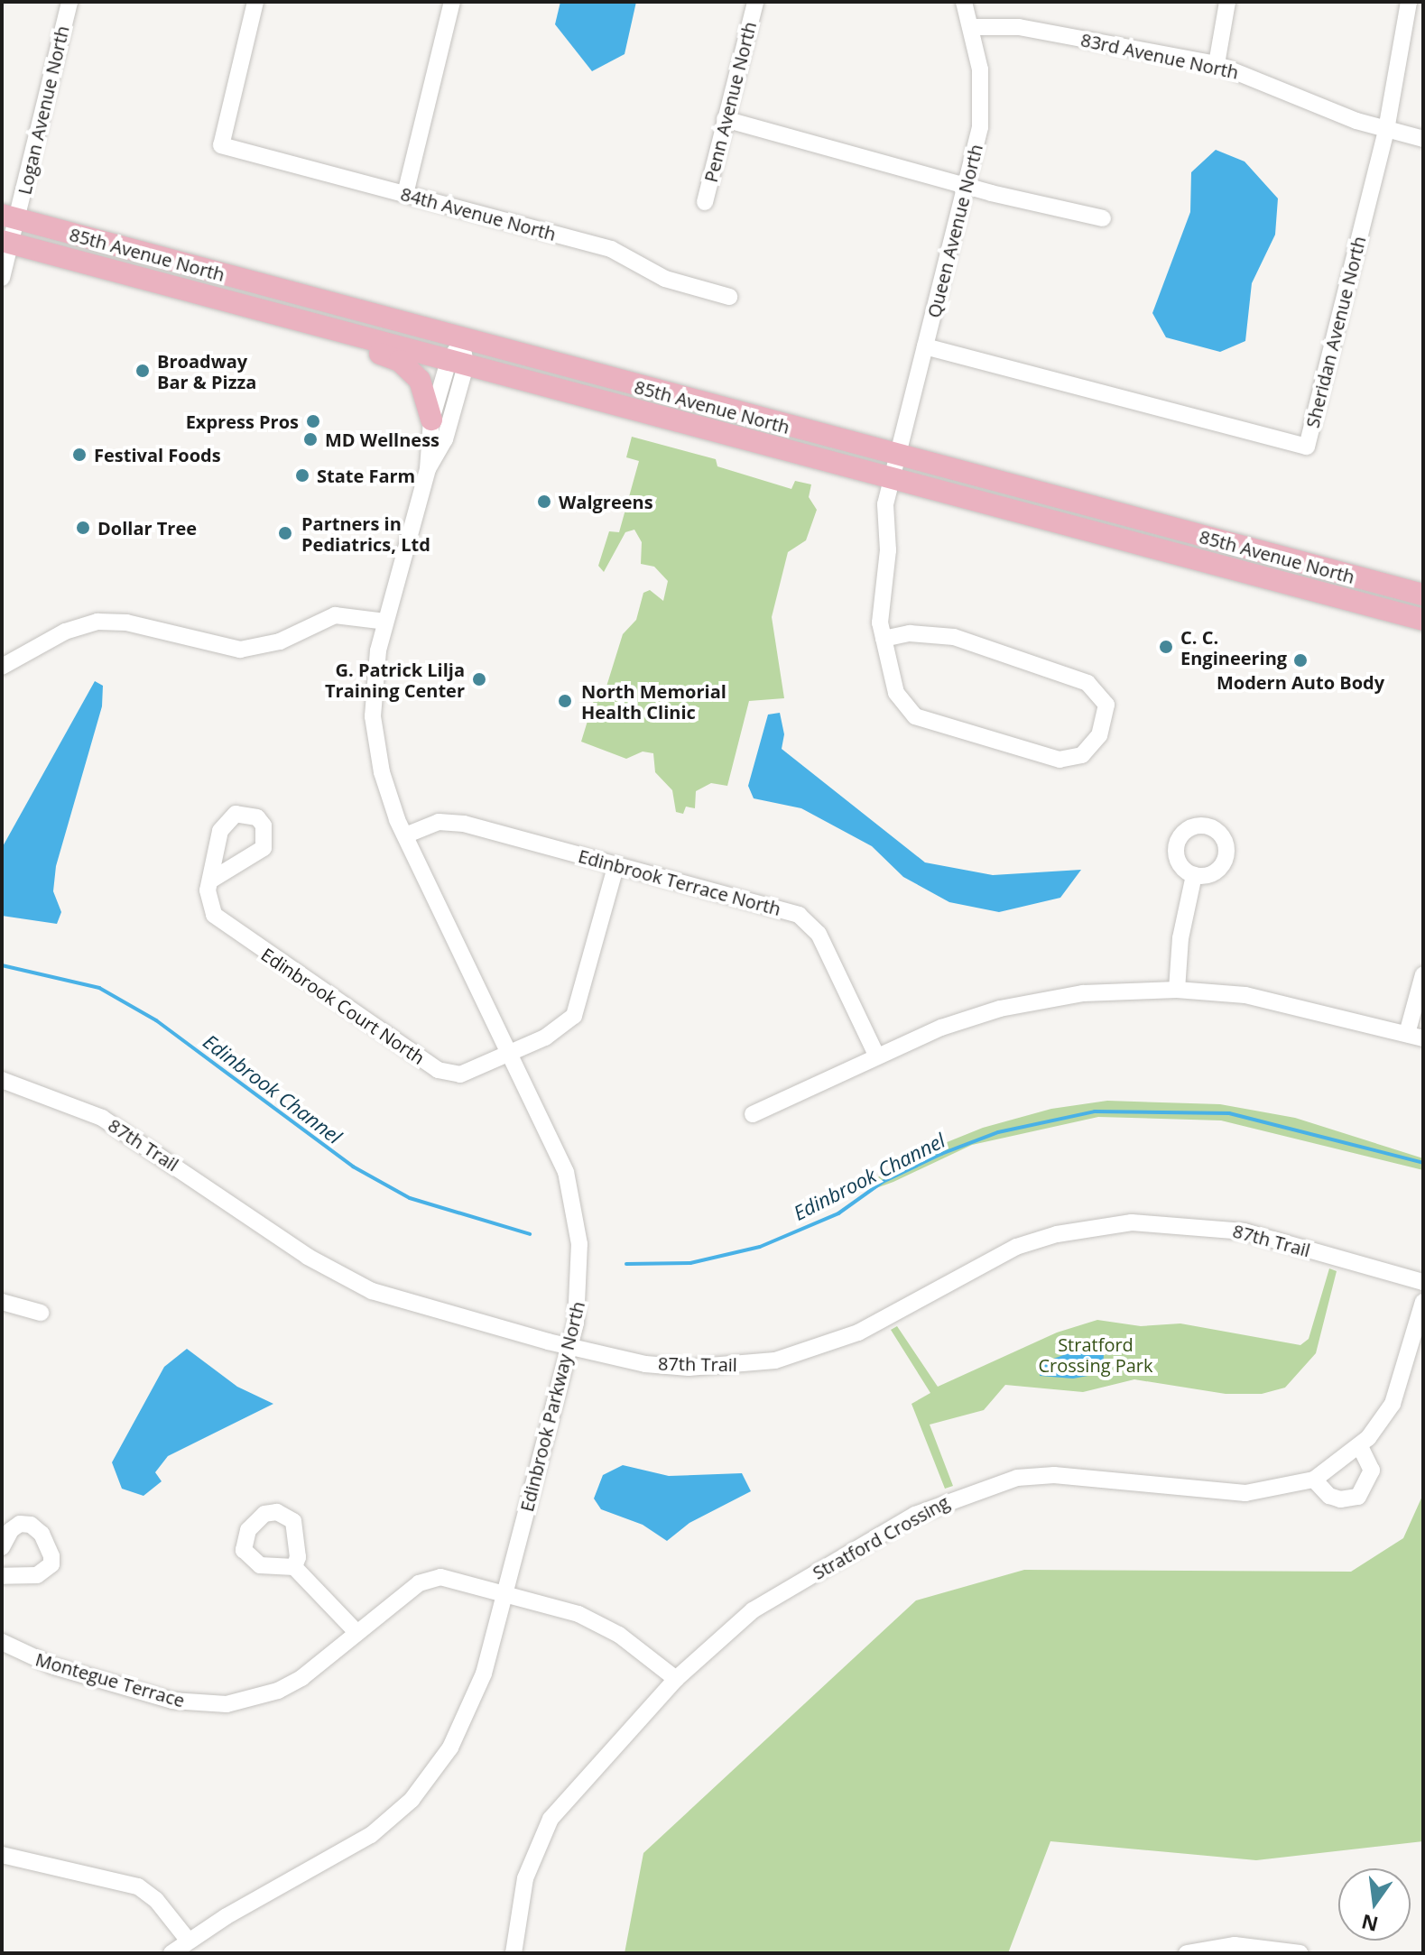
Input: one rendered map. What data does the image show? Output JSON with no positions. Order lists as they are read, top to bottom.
{
  "streets": {
    "main road": ["85th Avenue North"],
    "street": [
      "83rd Avenue North",
      "Penn Avenue North",
      "Logan Avenue North",
      "84th Avenue North",
      "Queen Avenue North",
      "Sheridan Avenue North",
      "Edinbrook Terrace North",
      "Edinbrook Court North",
      "87th Trail",
      "Edinbrook Parkway North",
      "Stratford Crossing",
      "Montegue Terrace"
    ]
  },
  "crossings": [
    ["83rd Avenue North", "Queen Avenue North"],
    ["83rd Avenue North", "Sheridan Avenue North"],
    ["Logan Avenue North", "85th Avenue North"],
    ["Queen Avenue North", "85th Avenue North"],
    ["Queen Avenue North", "Sheridan Avenue North"],
    ["Edinbrook Terrace North", "Edinbrook Parkway North"],
    ["Edinbrook Court North", "Edinbrook Parkway North"],
    ["87th Trail", "Edinbrook Parkway North"],
    ["Edinbrook Parkway North", "Montegue Terrace"],
    ["Stratford Crossing", "Montegue Terrace"]
  ],
  "water": ["Edinbrook Channel"],
  "parks": ["Stratford Crossing Park"],
  "places": [
    "Broadway Bar & Pizza",
    "Express Pros",
    "MD Wellness",
    "Festival Foods",
    "State Farm",
    "Walgreens",
    "Dollar Tree",
    "Partners in Pediatrics, Ltd",
    "C. C. Engineering",
    "Modern Auto Body",
    "G. Patrick Lilja Training Center",
    "North Memorial Health Clinic"
  ],
  "north": "bottom"
}
